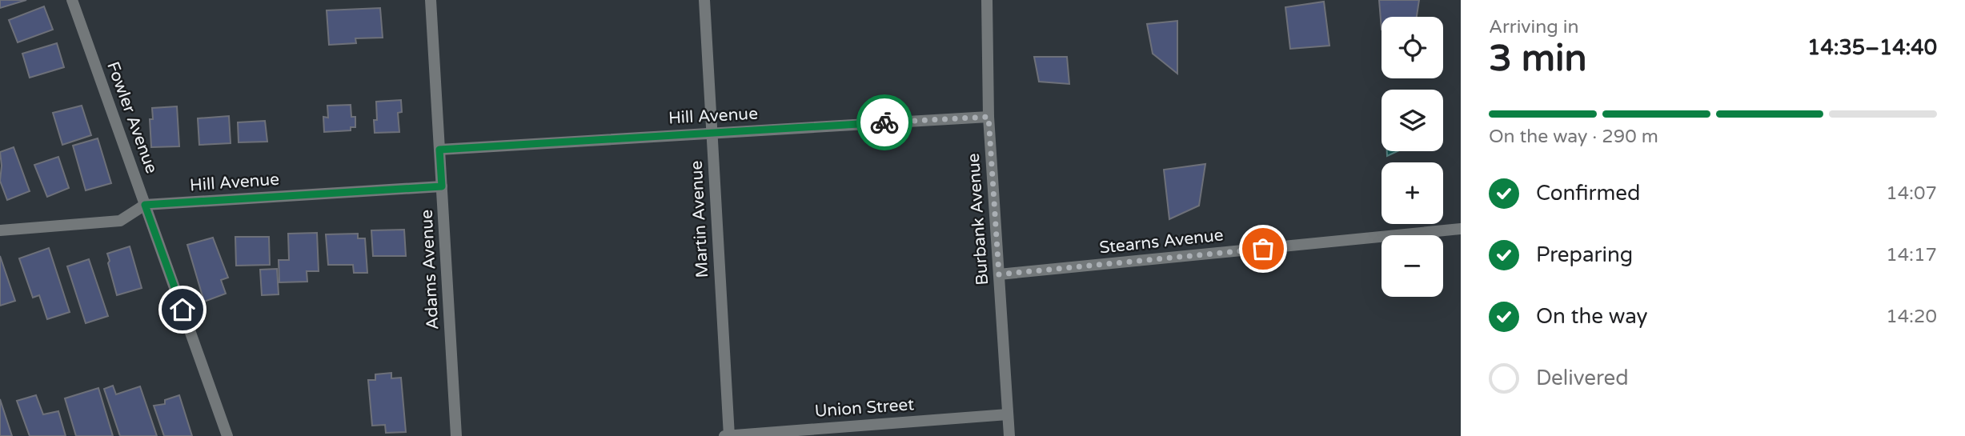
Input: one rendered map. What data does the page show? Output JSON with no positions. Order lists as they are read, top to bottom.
{
  "streets": {
    "street": [
      "Hill Avenue",
      "Fowler Avenue",
      "Martin Avenue",
      "Burbank Avenue",
      "Stearns Avenue",
      "Adams Avenue",
      "Union Street"
    ]
  },
  "crossings": [
    ["Hill Avenue", "Fowler Avenue"],
    ["Hill Avenue", "Martin Avenue"],
    ["Hill Avenue", "Burbank Avenue"],
    ["Hill Avenue", "Adams Avenue"],
    ["Martin Avenue", "Union Street"],
    ["Burbank Avenue", "Stearns Avenue"],
    ["Burbank Avenue", "Union Street"]
  ],
  "page": {
    "heading": ["3 min", "Arriving in", "14:35–14:40"],
    "map_buttons": ["+", "−"],
    "bar": "On the way · 290 m",
    "list": [
      ["Confirmed", "14:07"],
      ["Preparing", "14:17"],
      ["On the way", "14:20"],
      "Delivered"
    ]
  }
}
